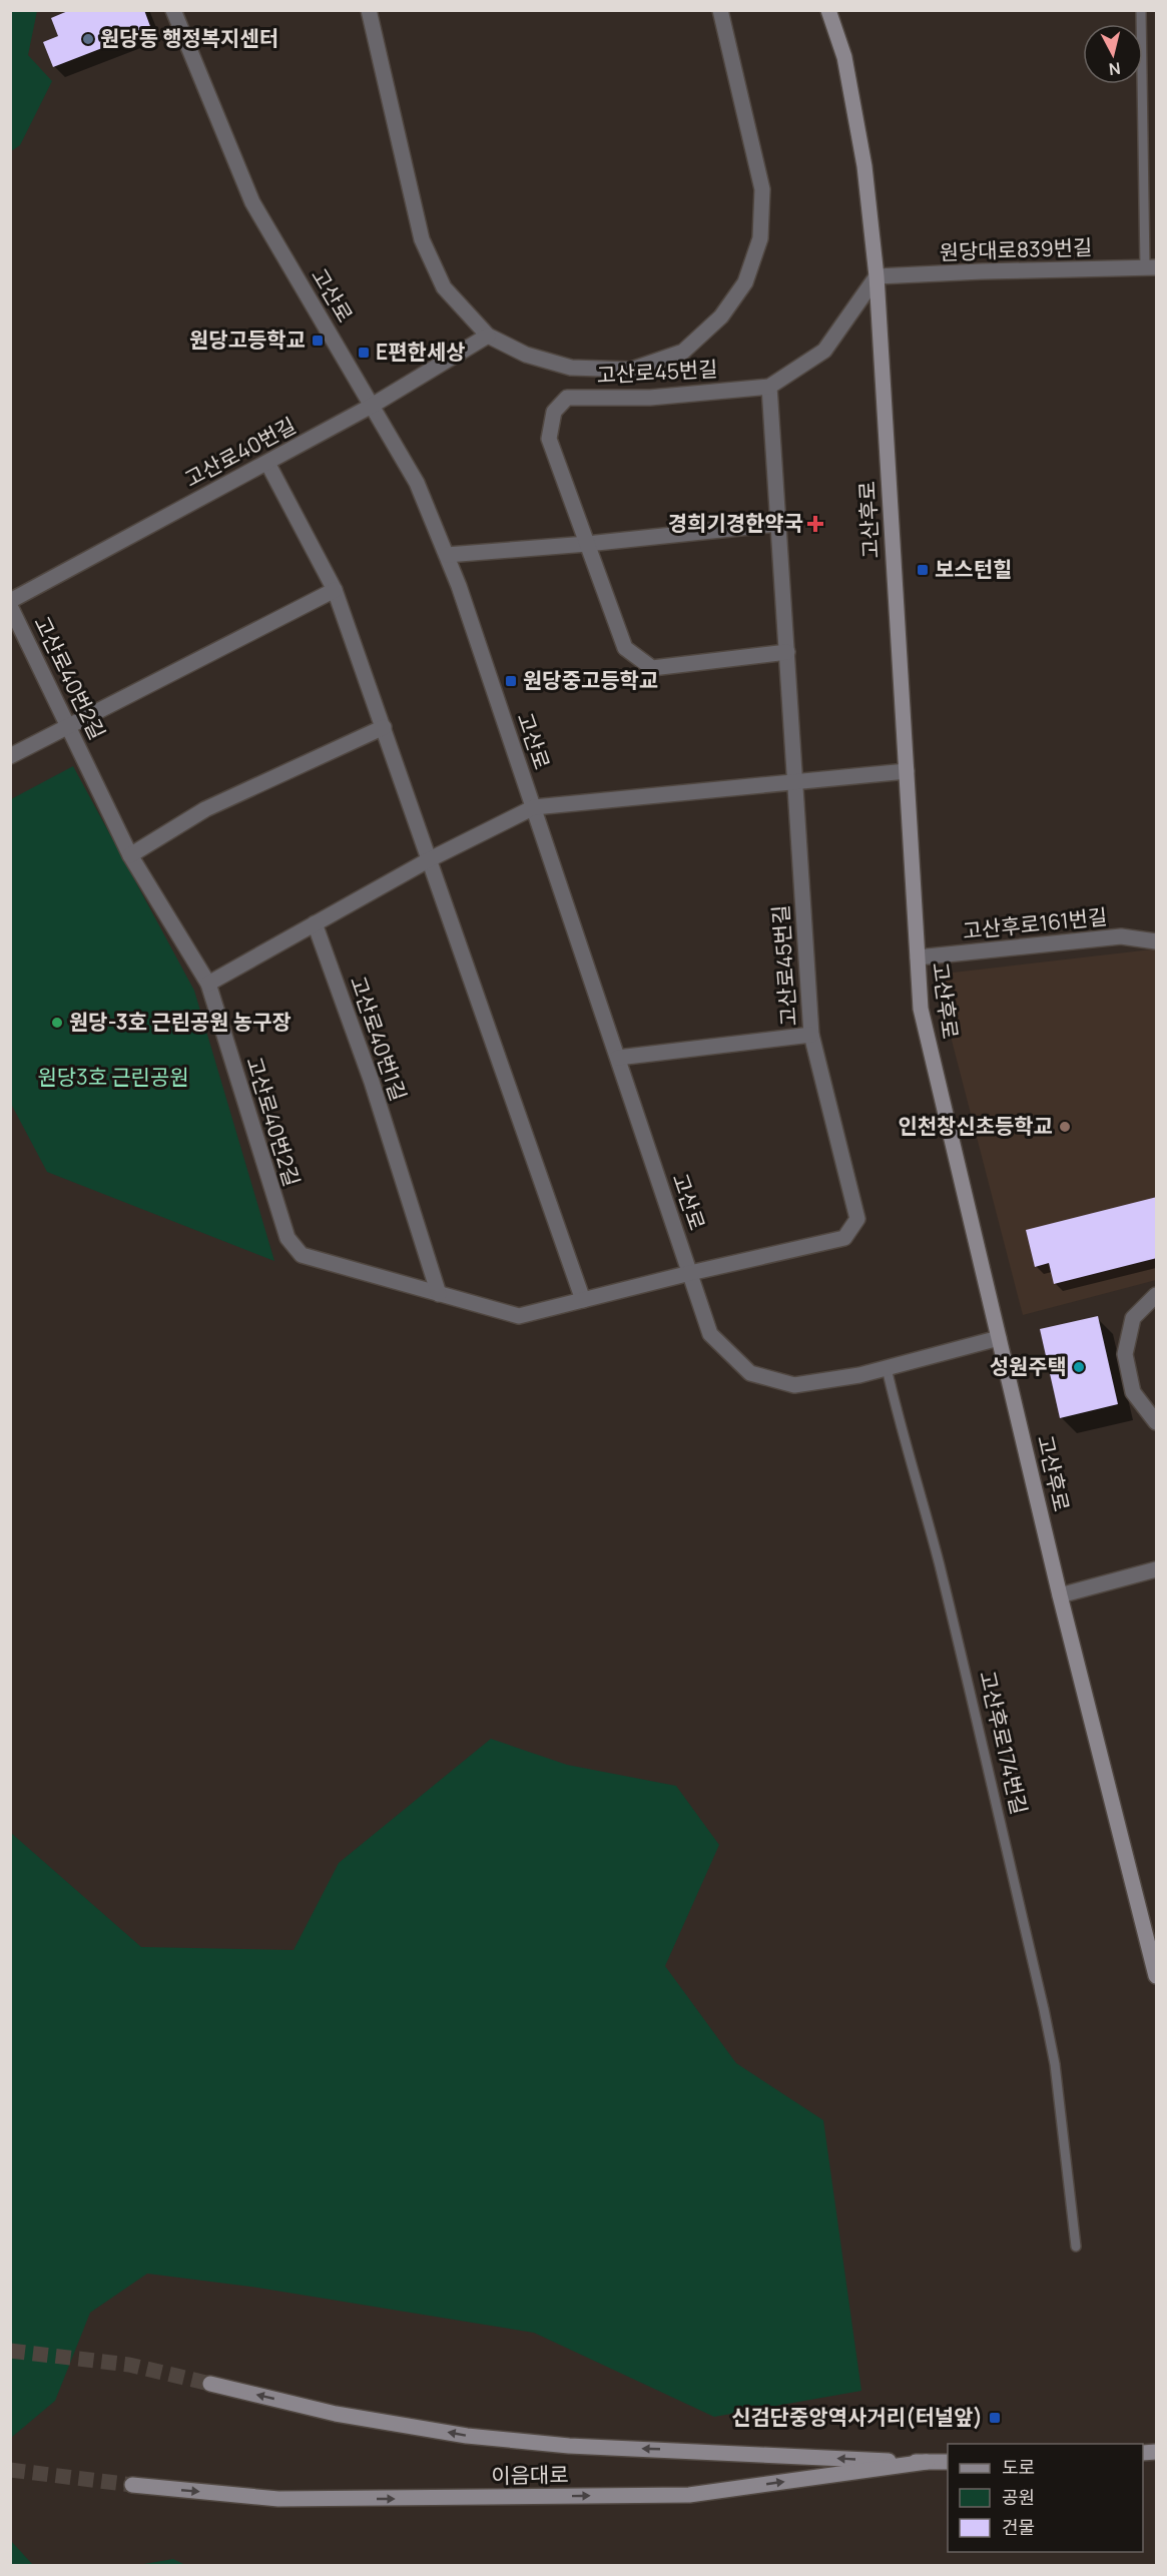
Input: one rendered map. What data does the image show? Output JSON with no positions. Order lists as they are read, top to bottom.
{
  "streets": {
    "main road": ["고산후로", "이음대로"],
    "street": [
      "원당대로839번길",
      "고산로",
      "고산로45번길",
      "고산로40번길",
      "고산로40번2길",
      "고산후로161번길",
      "고산로40번1길"
    ],
    "lane": ["고산후로174번길"]
  },
  "crossings": [
    ["원당대로839번길", "고산후로"],
    ["고산로", "고산로45번길"],
    ["고산로", "고산로40번길"],
    ["고산로", "고산로40번2길"],
    ["고산로", "고산후로174번길"],
    ["고산로45번길", "고산로40번2길"],
    ["고산후로", "고산후로161번길"],
    ["고산로40번2길", "고산로40번1길"]
  ],
  "parks": ["원당3호 근린공원"],
  "places": {
    "other": [
      "원당동 행정복지센터",
      "원당-3호 근린공원 농구장",
      "인천창신초등학교",
      "성원주택"
    ],
    "transit": [
      "원당고등학교",
      "E편한세상",
      "보스턴힐",
      "원당중고등학교",
      "신검단중앙역사거리(터널앞)"
    ],
    "health": ["경희기경한약국"]
  },
  "legend": ["도로", "공원", "건물"],
  "north": "bottom"
}
